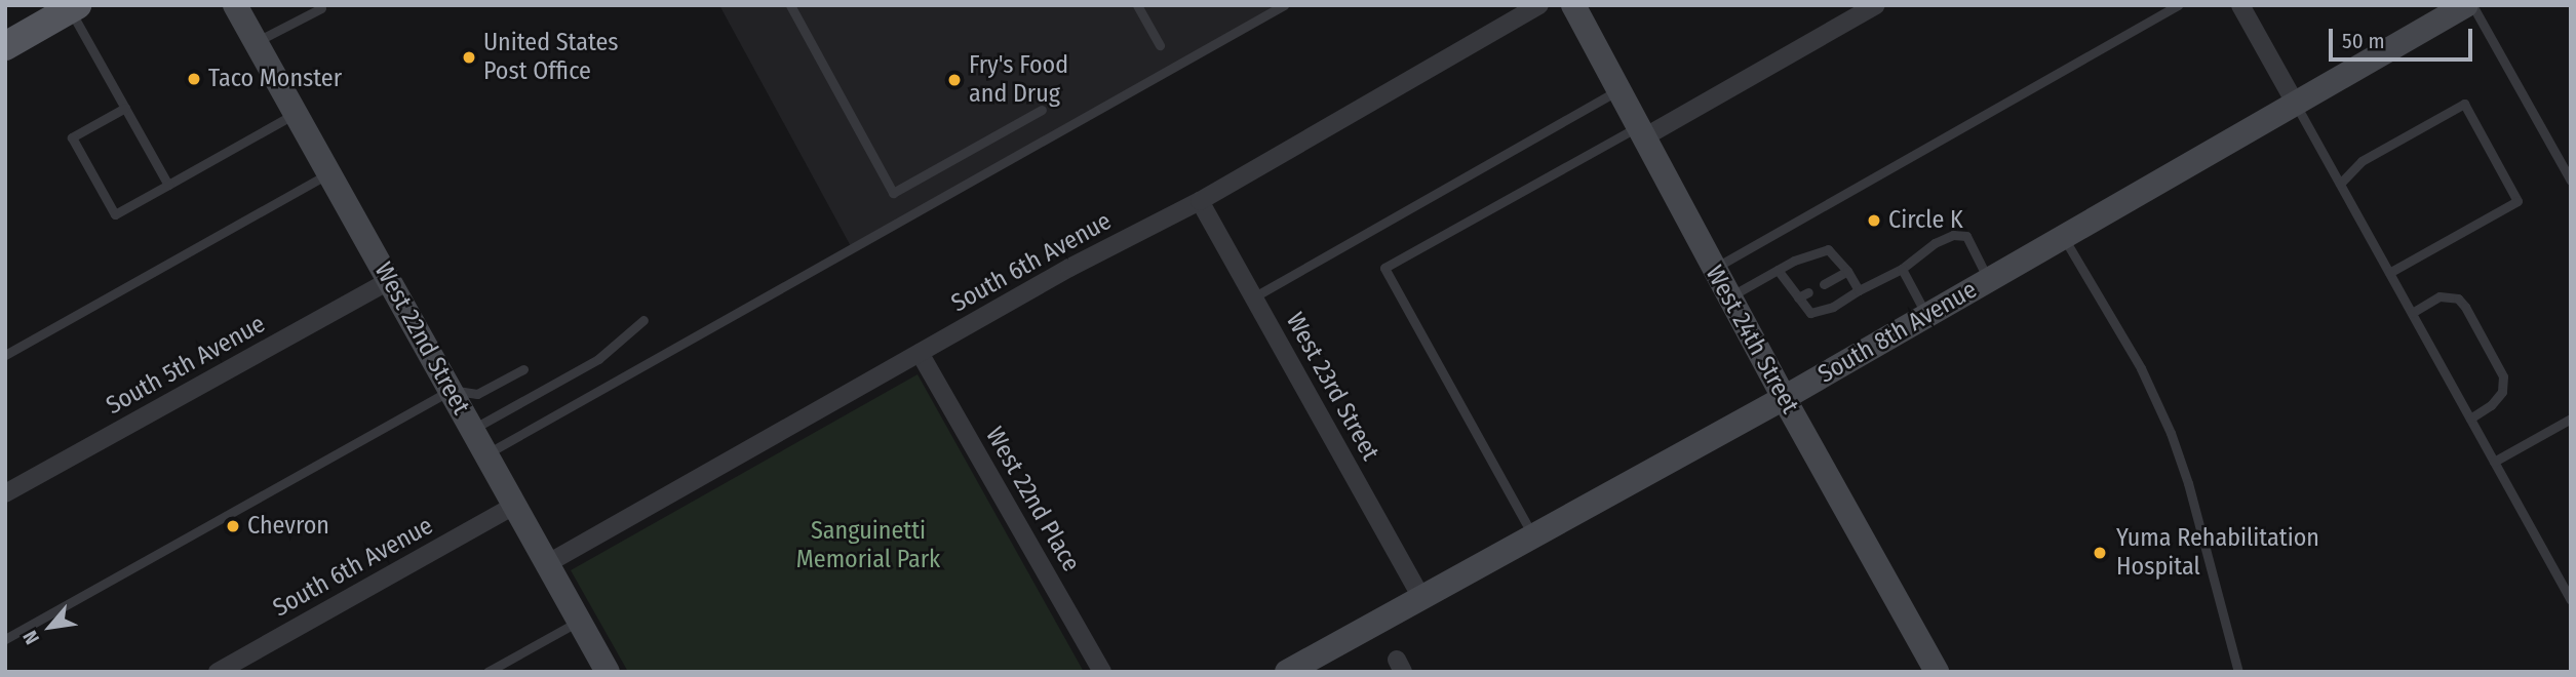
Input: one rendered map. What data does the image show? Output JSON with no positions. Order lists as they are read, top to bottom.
{
  "streets": {
    "street": [
      "South 6th Avenue",
      "South 8th Avenue",
      "West 22nd Street",
      "West 24th Street",
      "South 5th Avenue",
      "West 23rd Street",
      "West 22nd Place"
    ]
  },
  "crossings": [
    ["South 6th Avenue", "West 22nd Street"],
    ["South 6th Avenue", "West 23rd Street"],
    ["South 6th Avenue", "West 22nd Place"],
    ["South 8th Avenue", "West 24th Street"],
    ["South 8th Avenue", "West 23rd Street"],
    ["West 22nd Street", "South 5th Avenue"]
  ],
  "parks": ["Sanguinetti Memorial Park"],
  "places": [
    "United States Post Office",
    "Taco Monster",
    "Fry's Food and Drug",
    "Circle K",
    "Chevron",
    "Yuma Rehabilitation Hospital"
  ],
  "scale_bar": "50 m",
  "north": "bottom left"
}
